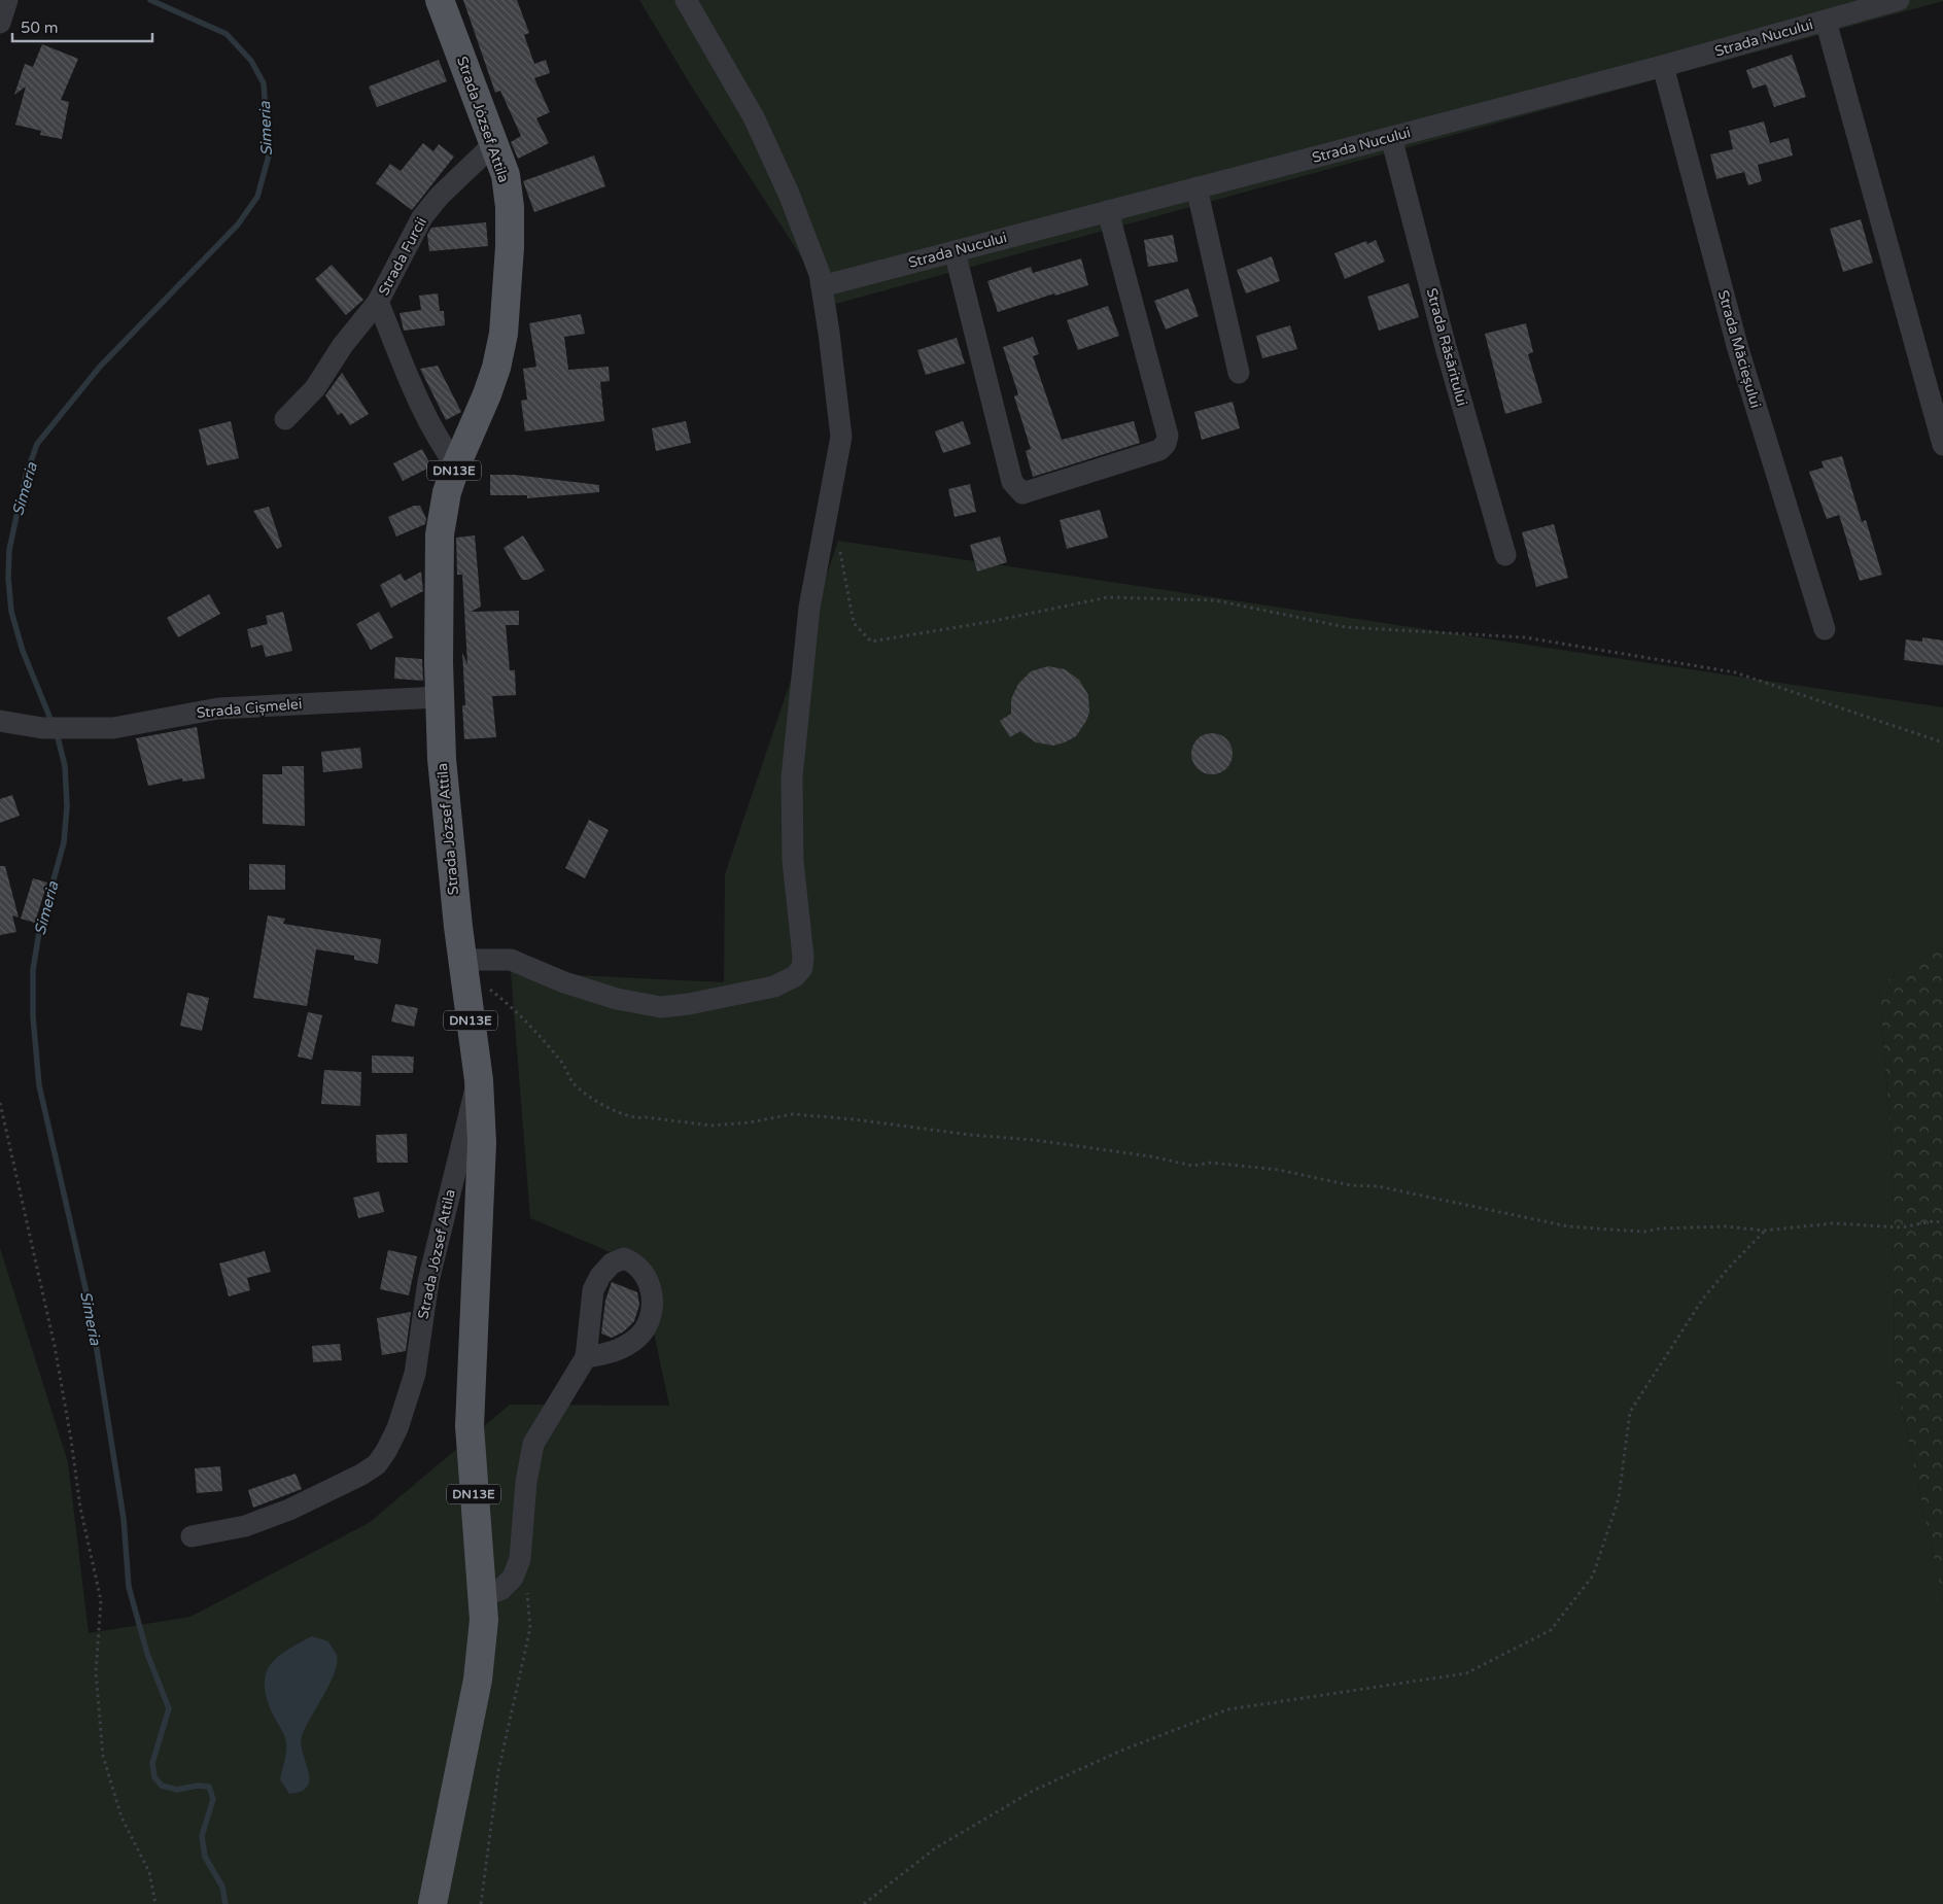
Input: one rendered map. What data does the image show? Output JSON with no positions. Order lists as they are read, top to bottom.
{
  "streets": {
    "main road": ["Strada József Attila", "DN13E"],
    "street": [
      "Strada Nucului",
      "Strada Furcii",
      "Strada Răsăritului",
      "Strada Măcieșului",
      "Strada Cișmelei"
    ]
  },
  "crossings": [
    ["Strada Nucului", "Strada Răsăritului"],
    ["Strada Nucului", "Strada Măcieșului"],
    ["Strada József Attila", "Strada Furcii"],
    ["Strada József Attila", "DN13E"],
    ["Strada József Attila", "Strada Cișmelei"]
  ],
  "water": ["Simeria"],
  "scale_bar": "50 m"
}
